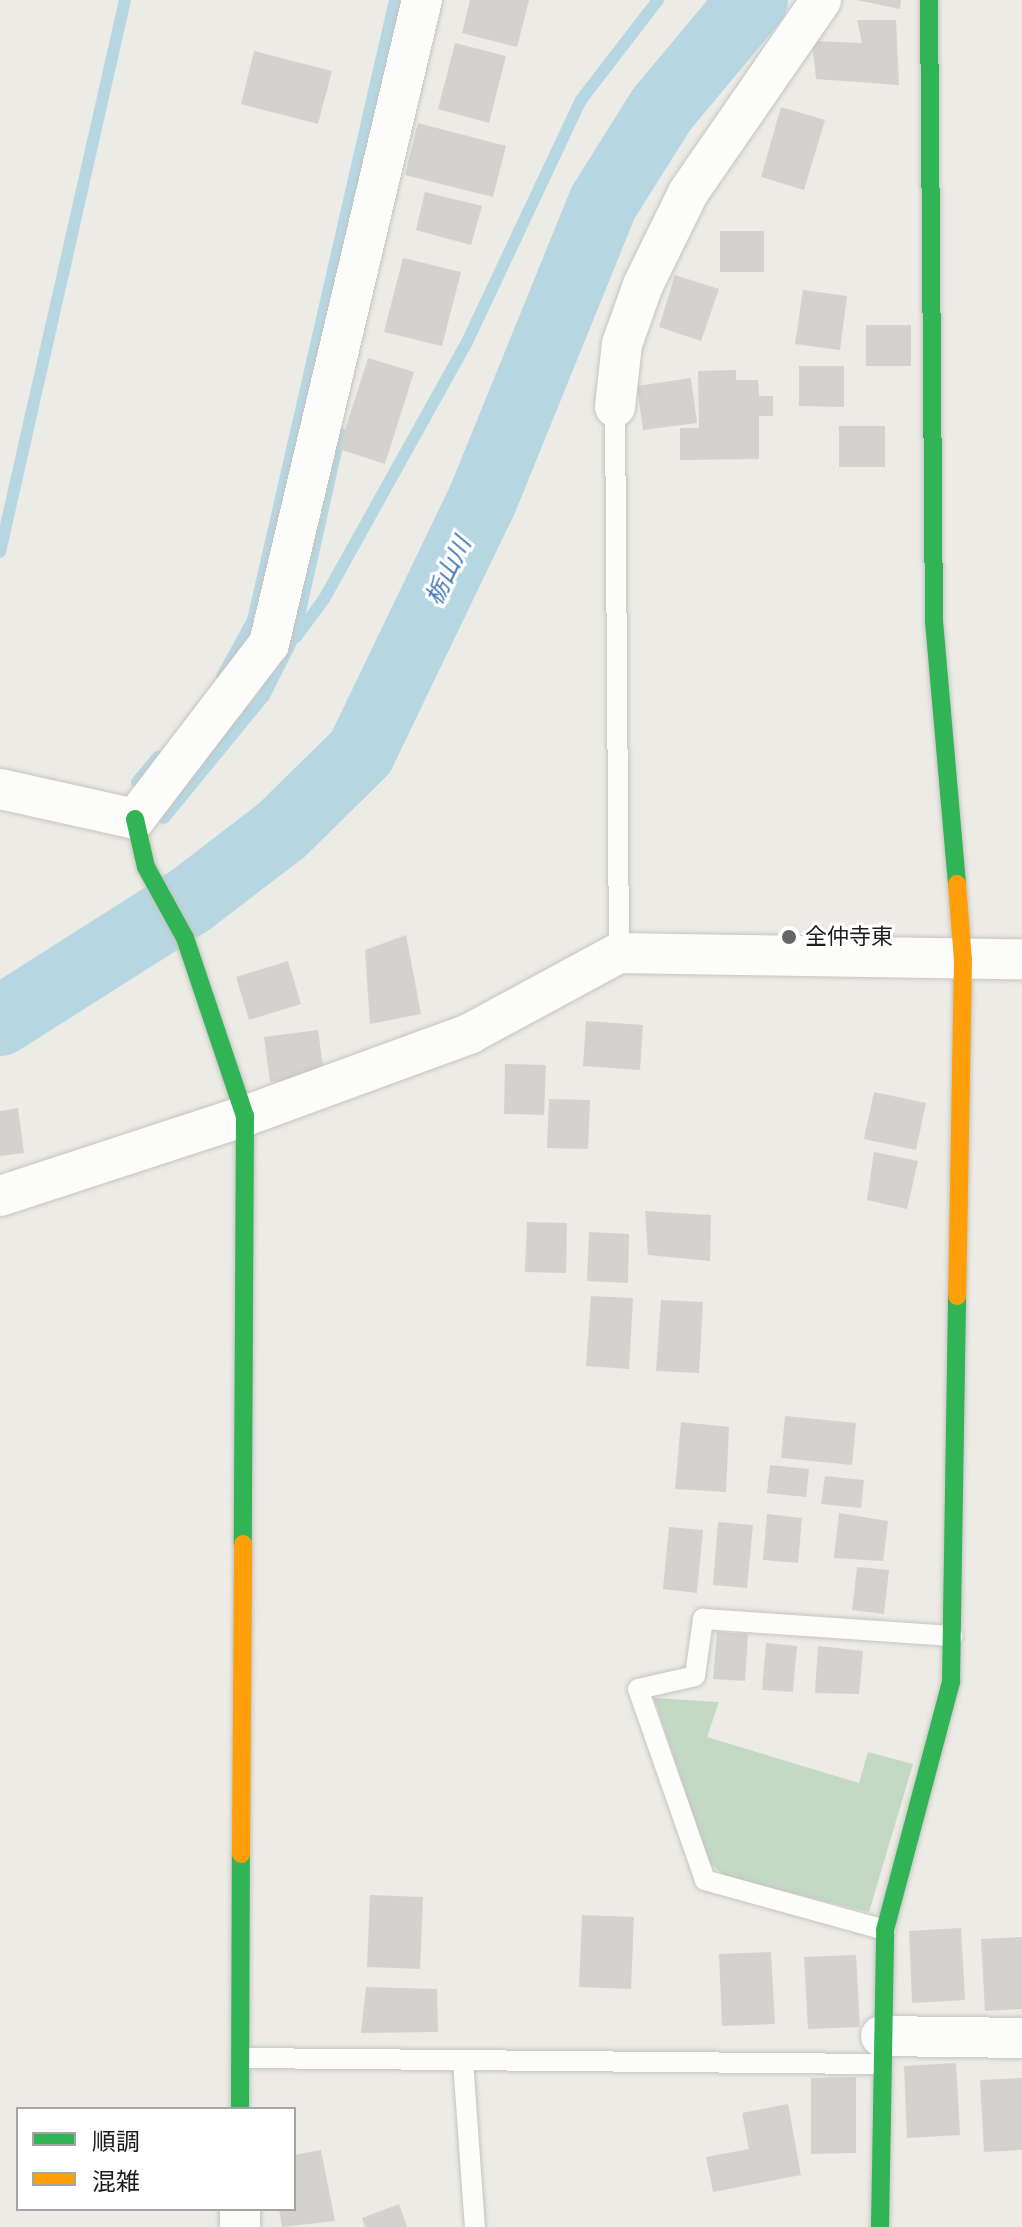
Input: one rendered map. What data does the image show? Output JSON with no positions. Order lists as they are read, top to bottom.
{
  "water": ["栃山川"],
  "places": ["全仲寺東"],
  "legend": ["順調", "混雑"]
}
